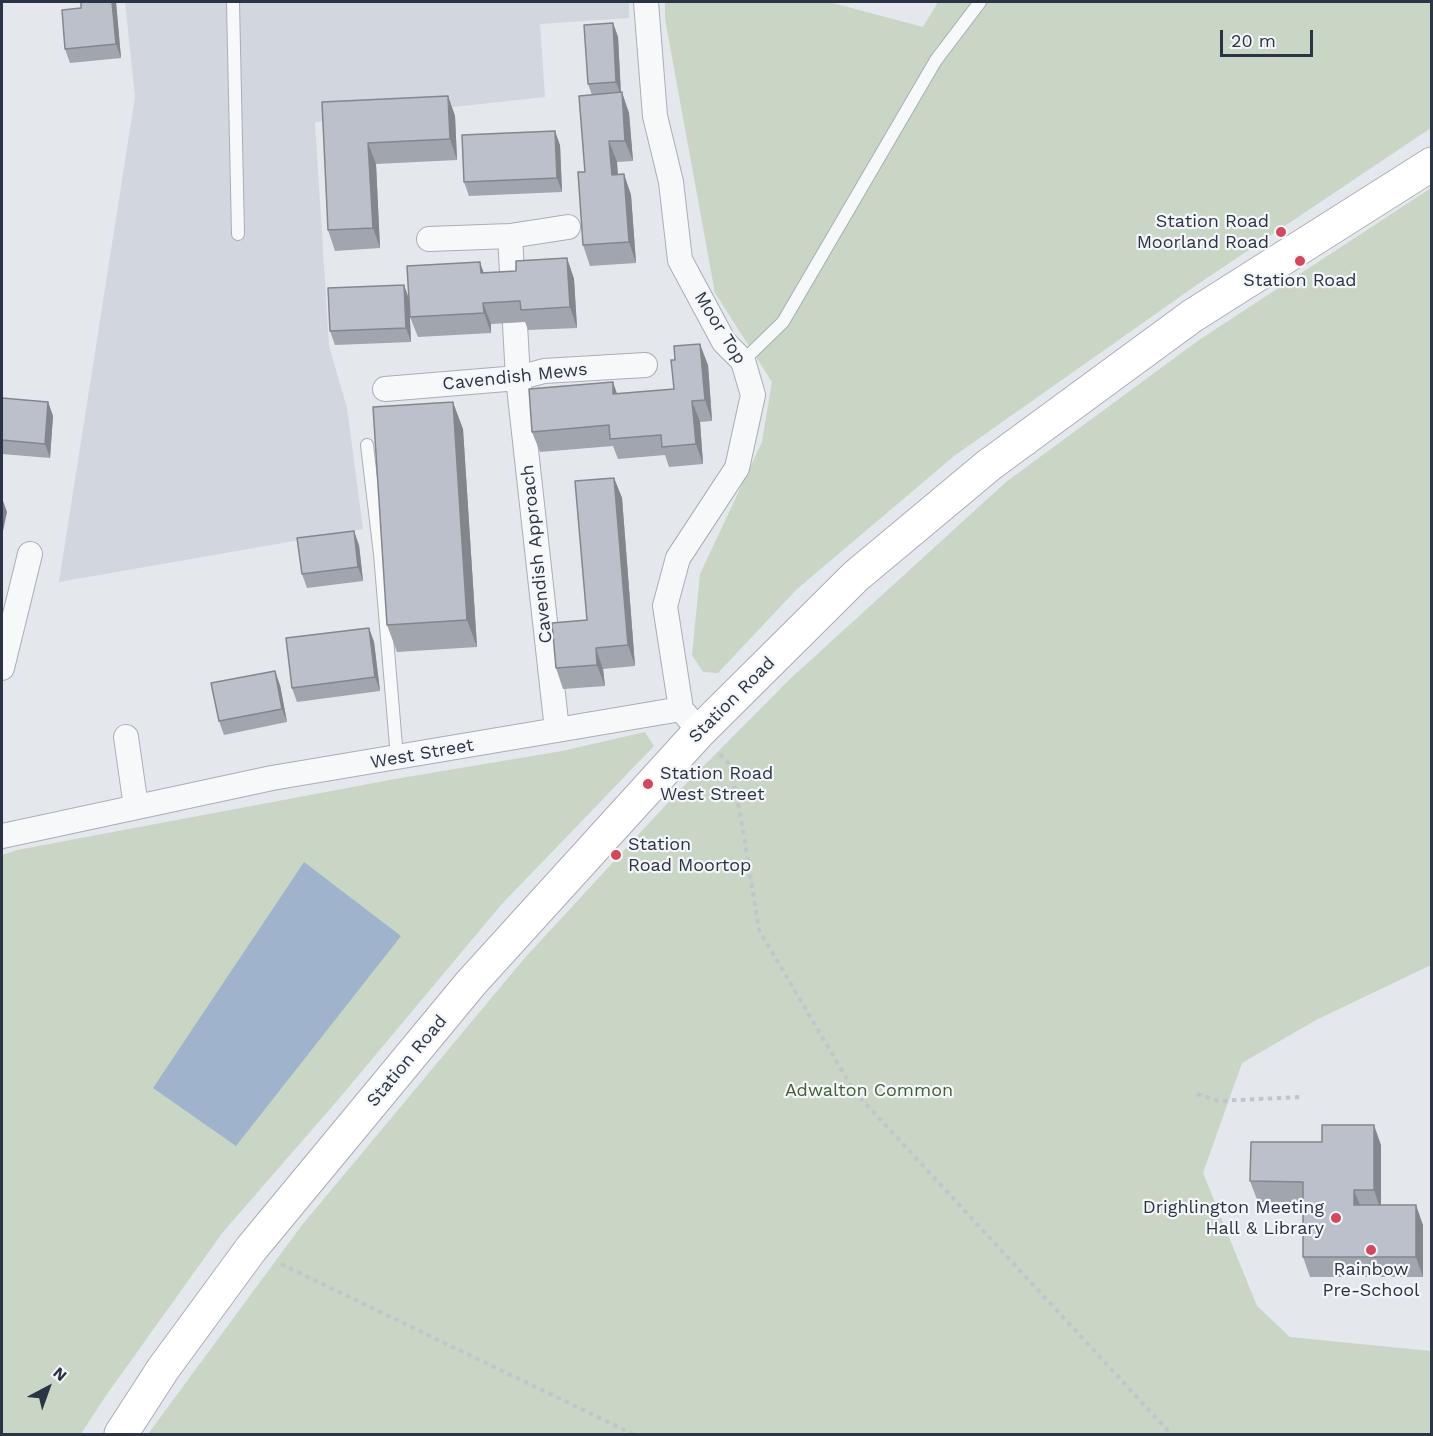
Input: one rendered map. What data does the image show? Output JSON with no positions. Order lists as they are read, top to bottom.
{
  "streets": {
    "main road": ["Station Road"],
    "street": [
      "Moor Top",
      "Cavendish Mews",
      "Cavendish Approach",
      "West Street"
    ]
  },
  "crossings": [
    ["Moor Top", "Station Road"],
    ["Moor Top", "West Street"],
    ["Cavendish Mews", "Cavendish Approach"],
    ["Cavendish Approach", "West Street"],
    ["Station Road", "West Street"]
  ],
  "parks": ["Adwalton Common"],
  "places": [
    "Station Road Moorland Road",
    "Station Road",
    "Station Road West Street",
    "Station Road Moortop",
    "Drighlington Meeting Hall & Library",
    "Rainbow Pre-School"
  ],
  "scale_bar": "20 m",
  "north": "top right"
}
